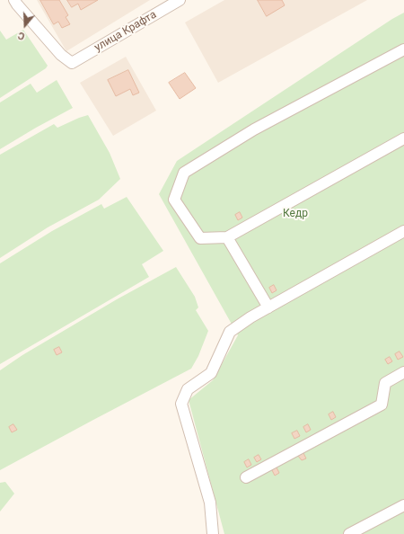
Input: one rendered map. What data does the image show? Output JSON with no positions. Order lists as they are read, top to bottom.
{
  "streets": {
    "street": ["улица Крафта"]
  },
  "parks": ["Кедр"],
  "north": "bottom"
}
